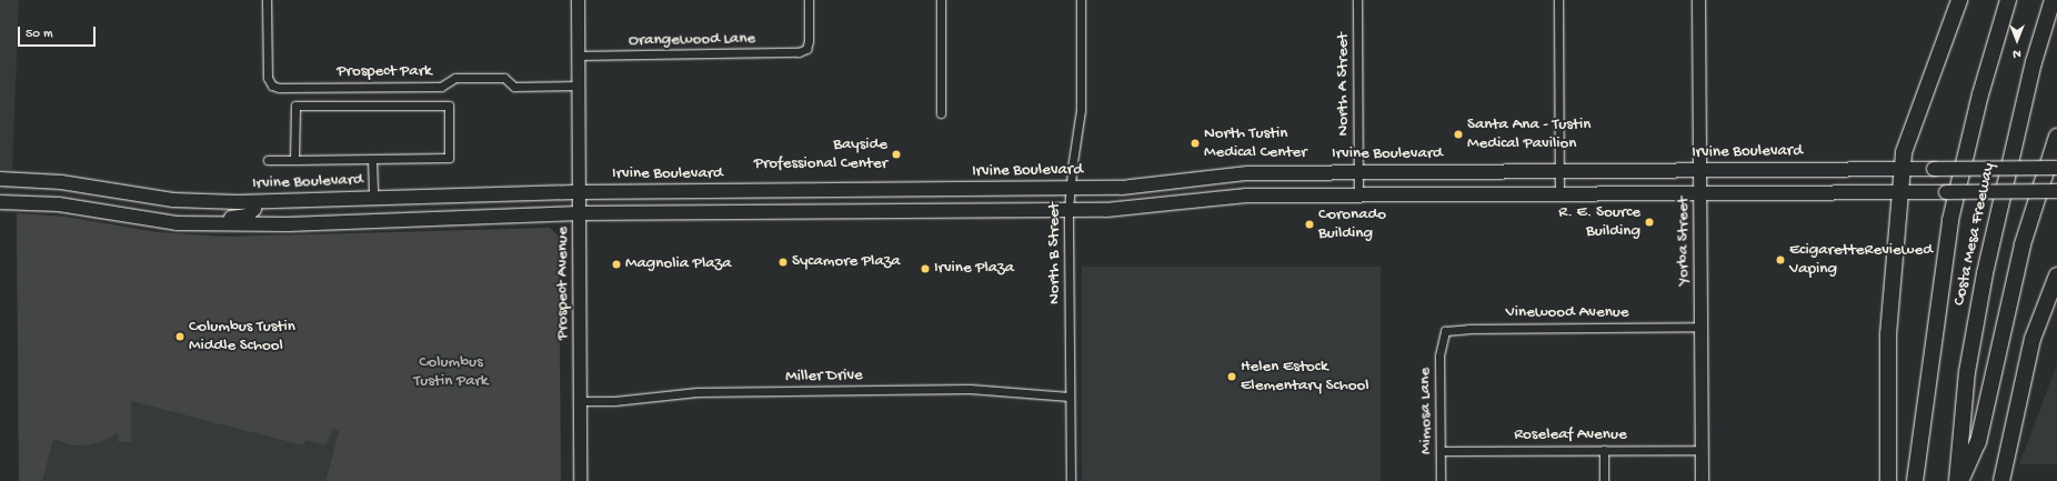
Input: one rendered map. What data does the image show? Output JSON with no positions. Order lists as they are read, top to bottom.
{
  "streets": {
    "highway": ["Costa Mesa Freeway"],
    "main road": ["Irvine Boulevard", "Yorba Street", "Prospect Avenue"],
    "street": [
      "Orangewood Lane",
      "Prospect Park",
      "North A Street",
      "North B Street",
      "Vinewood Avenue",
      "Miller Drive",
      "Mimosa Lane",
      "Roseleaf Avenue"
    ]
  },
  "crossings": [
    ["Orangewood Lane", "Prospect Avenue"],
    ["Prospect Park", "Prospect Avenue"],
    ["North A Street", "Irvine Boulevard"],
    ["Irvine Boulevard", "Yorba Street"],
    ["Irvine Boulevard", "North B Street"],
    ["Irvine Boulevard", "Prospect Avenue"],
    ["Yorba Street", "Vinewood Avenue"],
    ["Yorba Street", "Roseleaf Avenue"],
    ["North B Street", "Miller Drive"],
    ["Prospect Avenue", "Miller Drive"],
    ["Vinewood Avenue", "Mimosa Lane"],
    ["Mimosa Lane", "Roseleaf Avenue"]
  ],
  "parks": ["Columbus Tustin Park"],
  "places": [
    "Santa Ana - Tustin Medical Pavilion",
    "North Tustin Medical Center",
    "Bayside Professional Center",
    "R. E. Source Building",
    "Coronado Building",
    "EcigaretteReviewed Vaping",
    "Sycamore Plaza",
    "Magnolia Plaza",
    "Irvine Plaza",
    "Columbus Tustin Middle School",
    "Helen Estock Elementary School"
  ],
  "scale_bar": "50 m",
  "north": "bottom"
}
